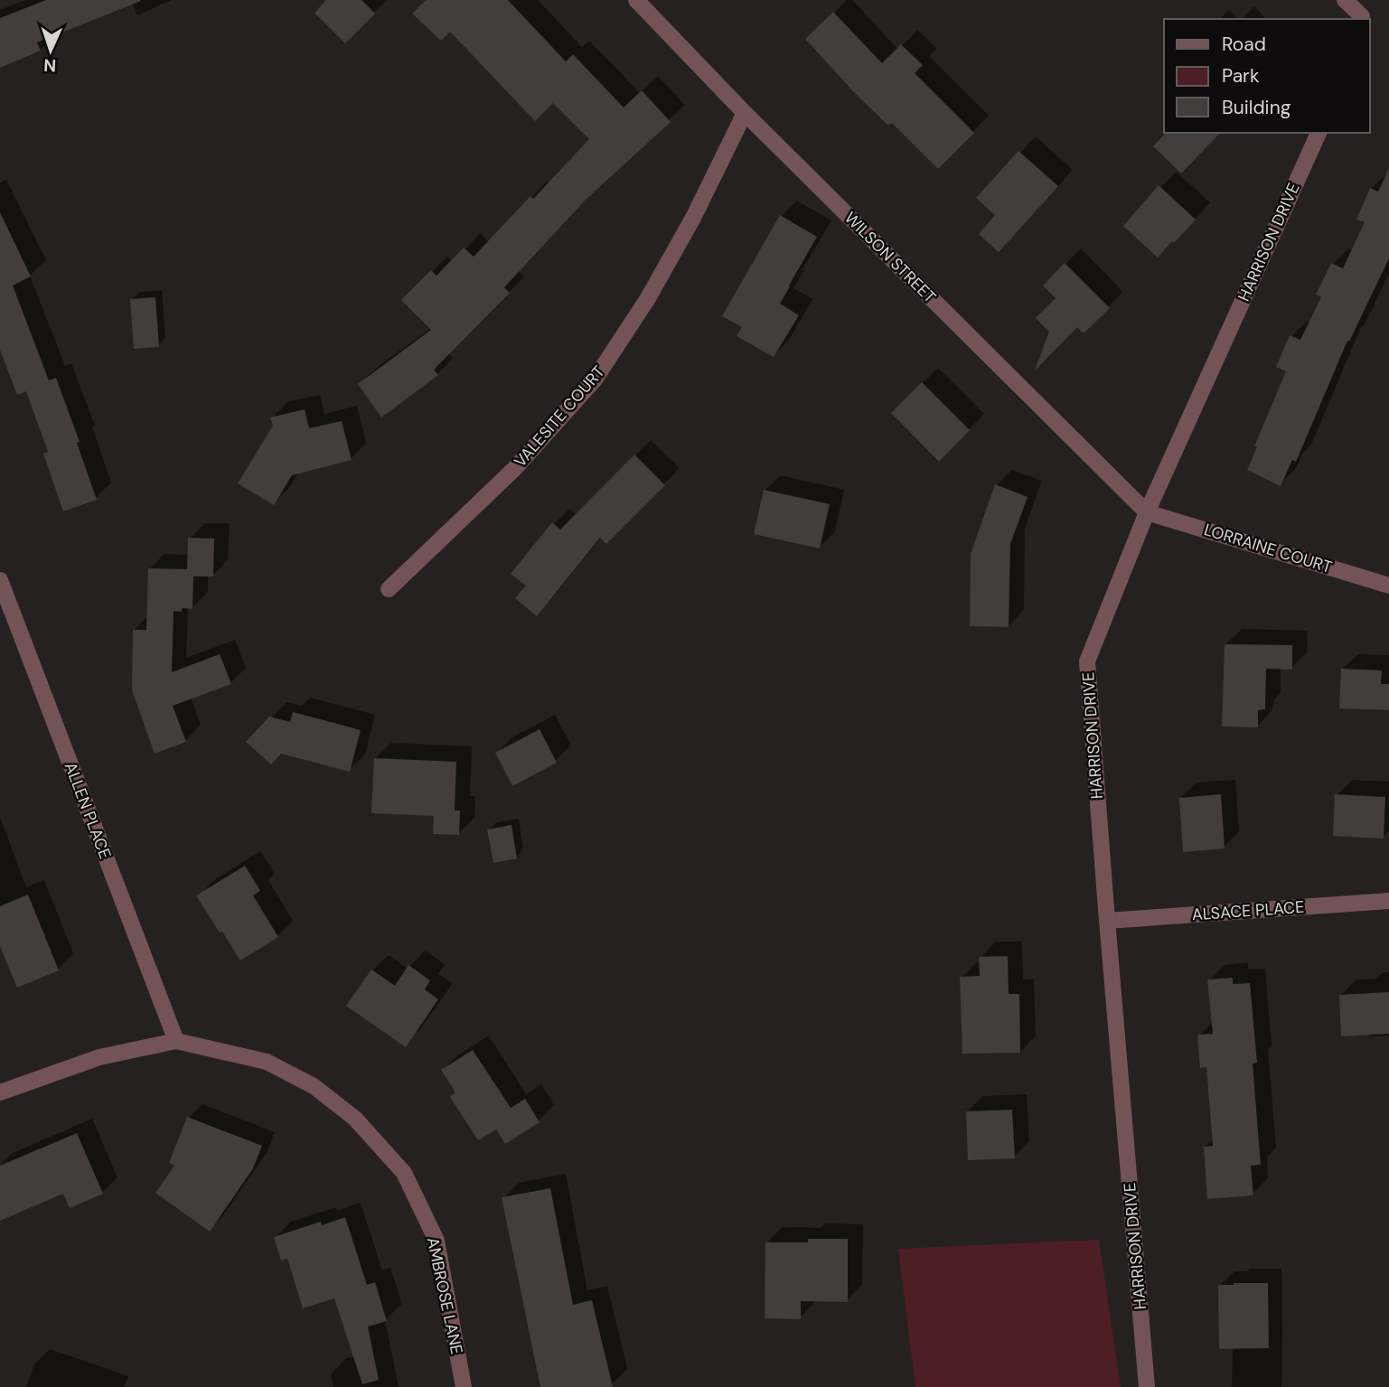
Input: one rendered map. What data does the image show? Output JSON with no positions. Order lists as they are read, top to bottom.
{
  "streets": {
    "street": [
      "HARRISON DRIVE",
      "WILSON STREET",
      "VALESITE COURT",
      "LORRAINE COURT",
      "ALLEN PLACE",
      "ALSACE PLACE",
      "AMBROSE LANE"
    ]
  },
  "crossings": [
    ["HARRISON DRIVE", "WILSON STREET"],
    ["HARRISON DRIVE", "LORRAINE COURT"],
    ["HARRISON DRIVE", "ALSACE PLACE"],
    ["WILSON STREET", "VALESITE COURT"],
    ["WILSON STREET", "LORRAINE COURT"],
    ["ALLEN PLACE", "AMBROSE LANE"]
  ],
  "legend": ["Road", "Park", "Building"],
  "north": "bottom"
}
